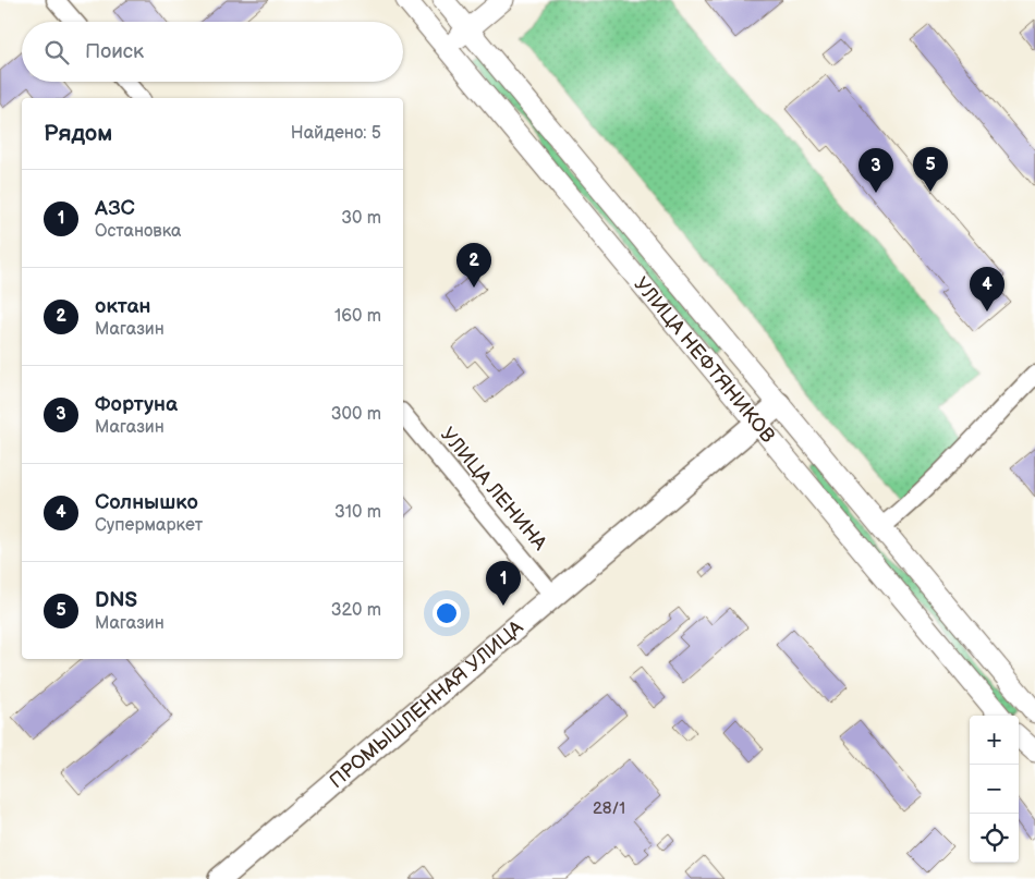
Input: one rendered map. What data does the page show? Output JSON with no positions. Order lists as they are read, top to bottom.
{
  "streets": {
    "main road": ["УЛИЦА НЕФТЯНИКОВ", "ПРОМЫШЛЕННАЯ УЛИЦА"],
    "street": ["УЛИЦА ЛЕНИНА"]
  },
  "crossings": [
    ["УЛИЦА НЕФТЯНИКОВ", "ПРОМЫШЛЕННАЯ УЛИЦА"],
    ["УЛИЦА ЛЕНИНА", "ПРОМЫШЛЕННАЯ УЛИЦА"]
  ],
  "house_numbers": ["28/1"],
  "page": {
    "search": "Поиск",
    "heading": ["Рядом", "Найдено: 5"],
    "pins": [
      "5",
      "3",
      "2",
      "4",
      "1"
    ],
    "list": [
      {
        "mark": "1",
        "name": "АЗС",
        "note": "Остановка",
        "value": "30 m"
      },
      {
        "mark": "2",
        "name": "октан",
        "note": "Магазин",
        "value": "160 m"
      },
      {
        "mark": "3",
        "name": "Фортуна",
        "note": "Магазин",
        "value": "300 m"
      },
      {
        "mark": "4",
        "name": "Солнышко",
        "note": "Супермаркет",
        "value": "310 m"
      },
      {
        "mark": "5",
        "name": "DNS",
        "note": "Магазин",
        "value": "320 m"
      }
    ],
    "map_buttons": ["+", "−"]
  }
}
